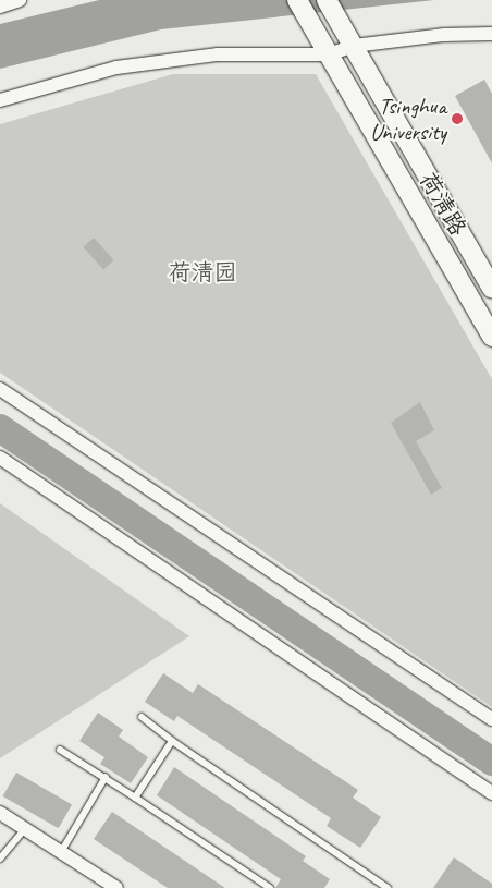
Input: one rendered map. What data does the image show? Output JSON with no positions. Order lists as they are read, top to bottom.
{
  "streets": {
    "main road": ["荷清路"]
  },
  "parks": ["荷清园"],
  "places": ["Tsinghua University"]
}
